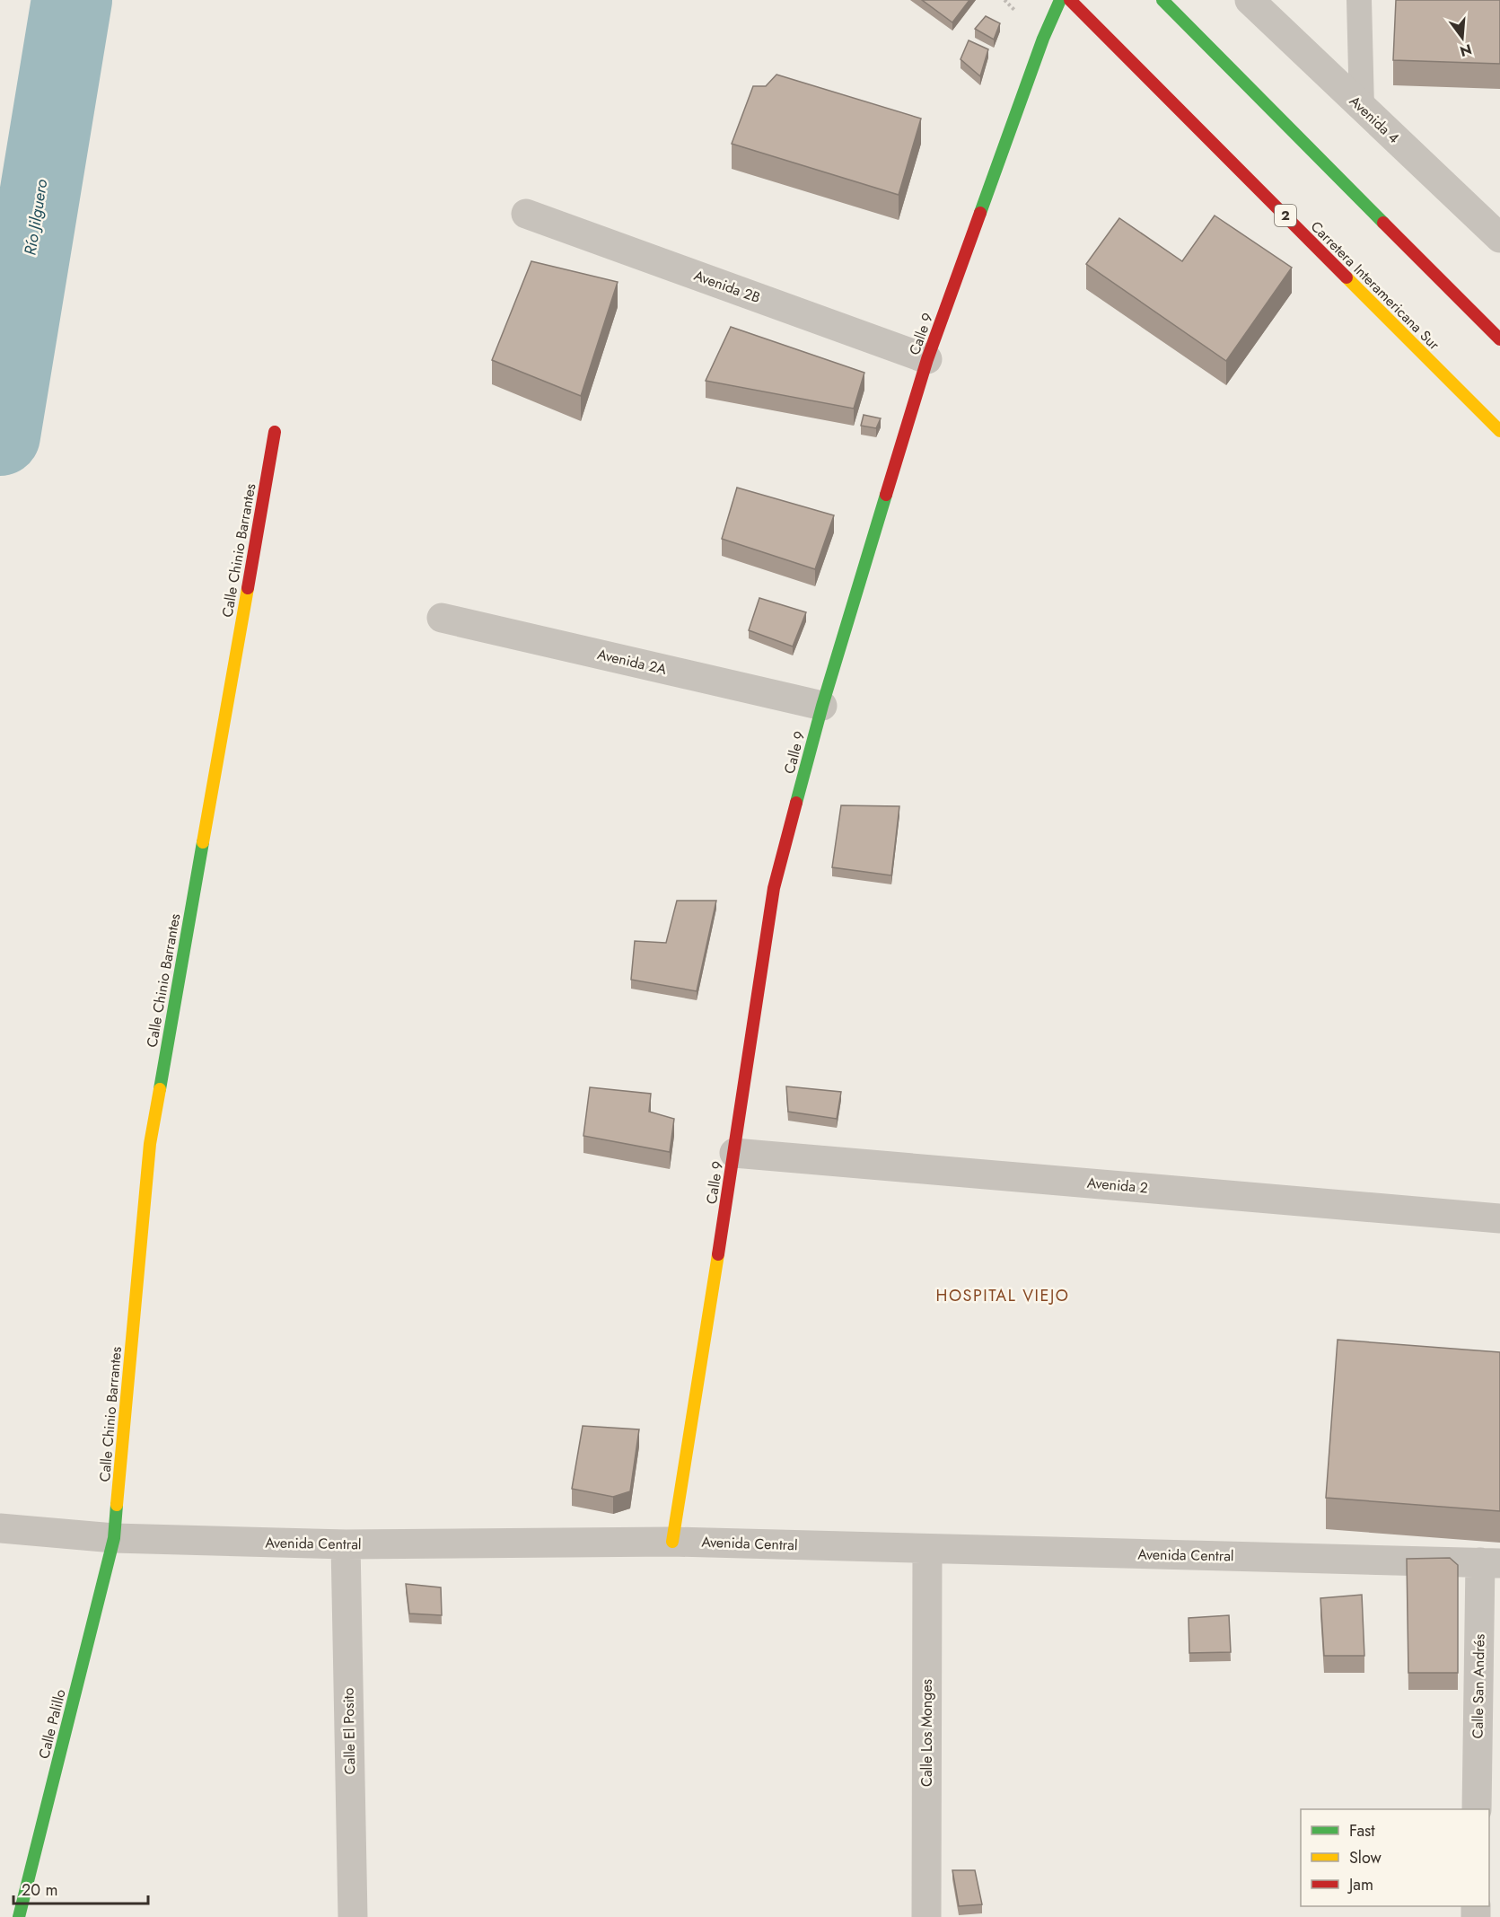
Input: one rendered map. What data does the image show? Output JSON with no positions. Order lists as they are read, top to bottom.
{
  "streets": {
    "main road": [
      "2",
      "Carretera Interamericana Sur",
      "Calle 9",
      "Calle Chinio Barrantes",
      "Calle Palillo"
    ],
    "street": [
      "Avenida 4",
      "Avenida 2B",
      "Avenida 2A",
      "Avenida 2",
      "Avenida Central",
      "Calle San Andrés",
      "Calle El Posito",
      "Calle Los Monges"
    ]
  },
  "crossings": [
    ["Avenida 2B", "Calle 9"],
    ["Calle 9", "Avenida 2A"],
    ["Calle 9", "Avenida 2"],
    ["Calle 9", "Avenida Central"],
    ["Calle Chinio Barrantes", "Avenida Central"],
    ["Calle Chinio Barrantes", "Calle Palillo"],
    ["Avenida Central", "Calle San Andrés"],
    ["Avenida Central", "Calle Palillo"],
    ["Avenida Central", "Calle El Posito"],
    ["Avenida Central", "Calle Los Monges"]
  ],
  "districts": ["HOSPITAL VIEJO"],
  "water": ["Río Jilguero"],
  "legend": ["Fast", "Slow", "Jam"],
  "scale_bar": "20 m",
  "north": "bottom"
}
